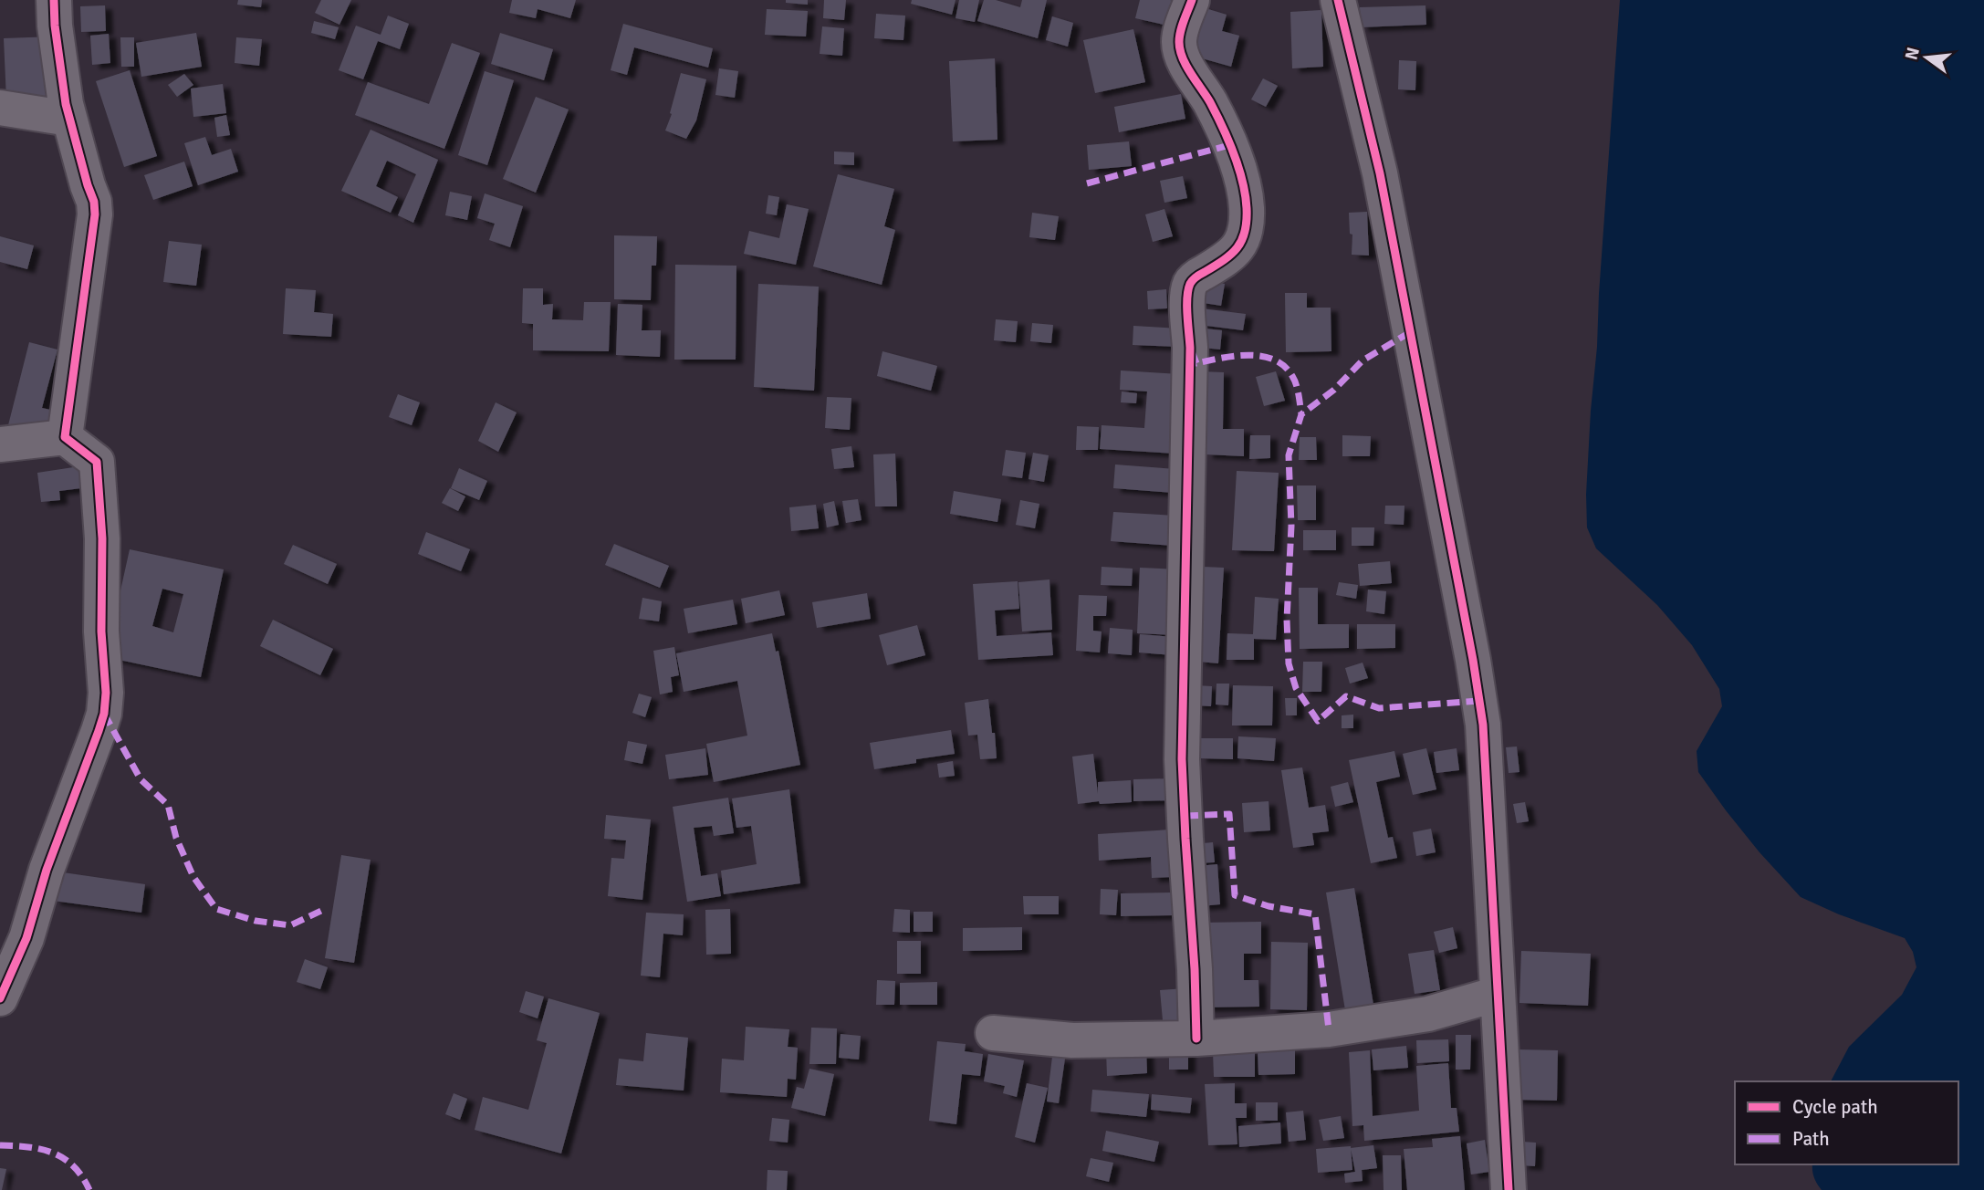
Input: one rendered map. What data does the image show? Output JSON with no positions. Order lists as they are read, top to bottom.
{
  "legend": ["Cycle path", "Path"],
  "north": "left"
}
